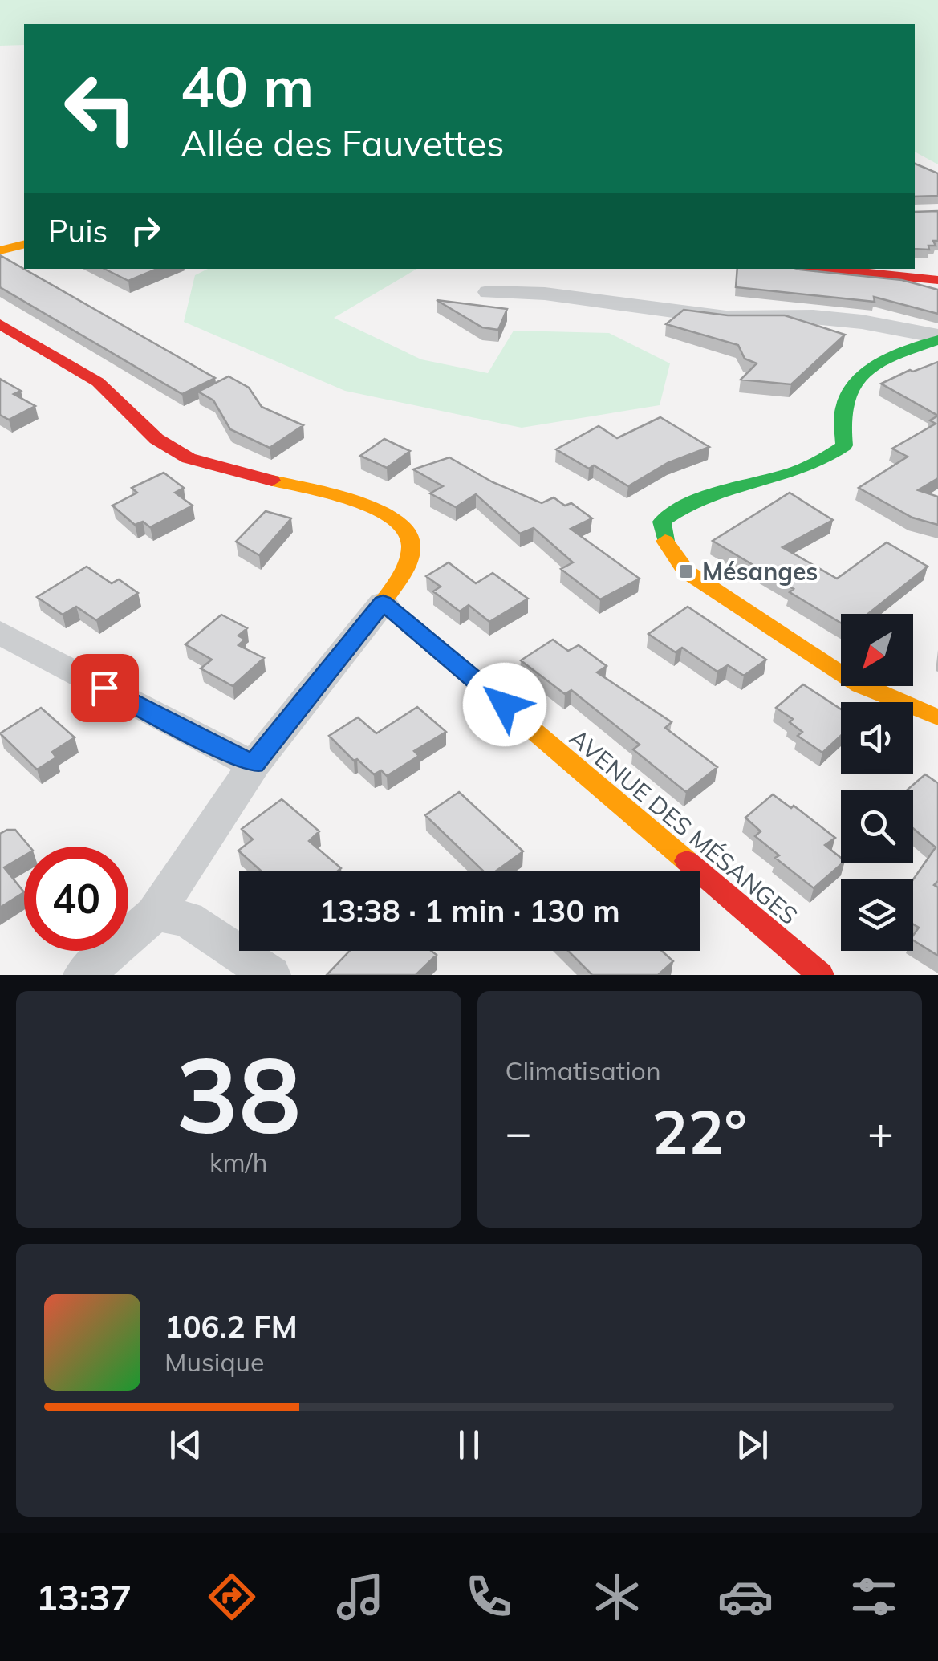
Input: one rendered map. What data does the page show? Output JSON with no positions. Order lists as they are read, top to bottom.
{
  "streets": {
    "street": ["AVENUE DES MÉSANGES"]
  },
  "places": {
    "transit": ["Mésanges"]
  },
  "north": "bottom left",
  "page": {
    "turn": ["40 m", "Allée des Fauvettes"],
    "then": "Puis",
    "limit": "40",
    "trip": "13:38 · 1 min · 130 m",
    "tile": [
      ["38", "km/h"],
      "Climatisation"
    ],
    "heat": ["−", "22°", "+"],
    "song": ["106.2 FM", "Musique"],
    "tabs": "13:37"
  }
}
